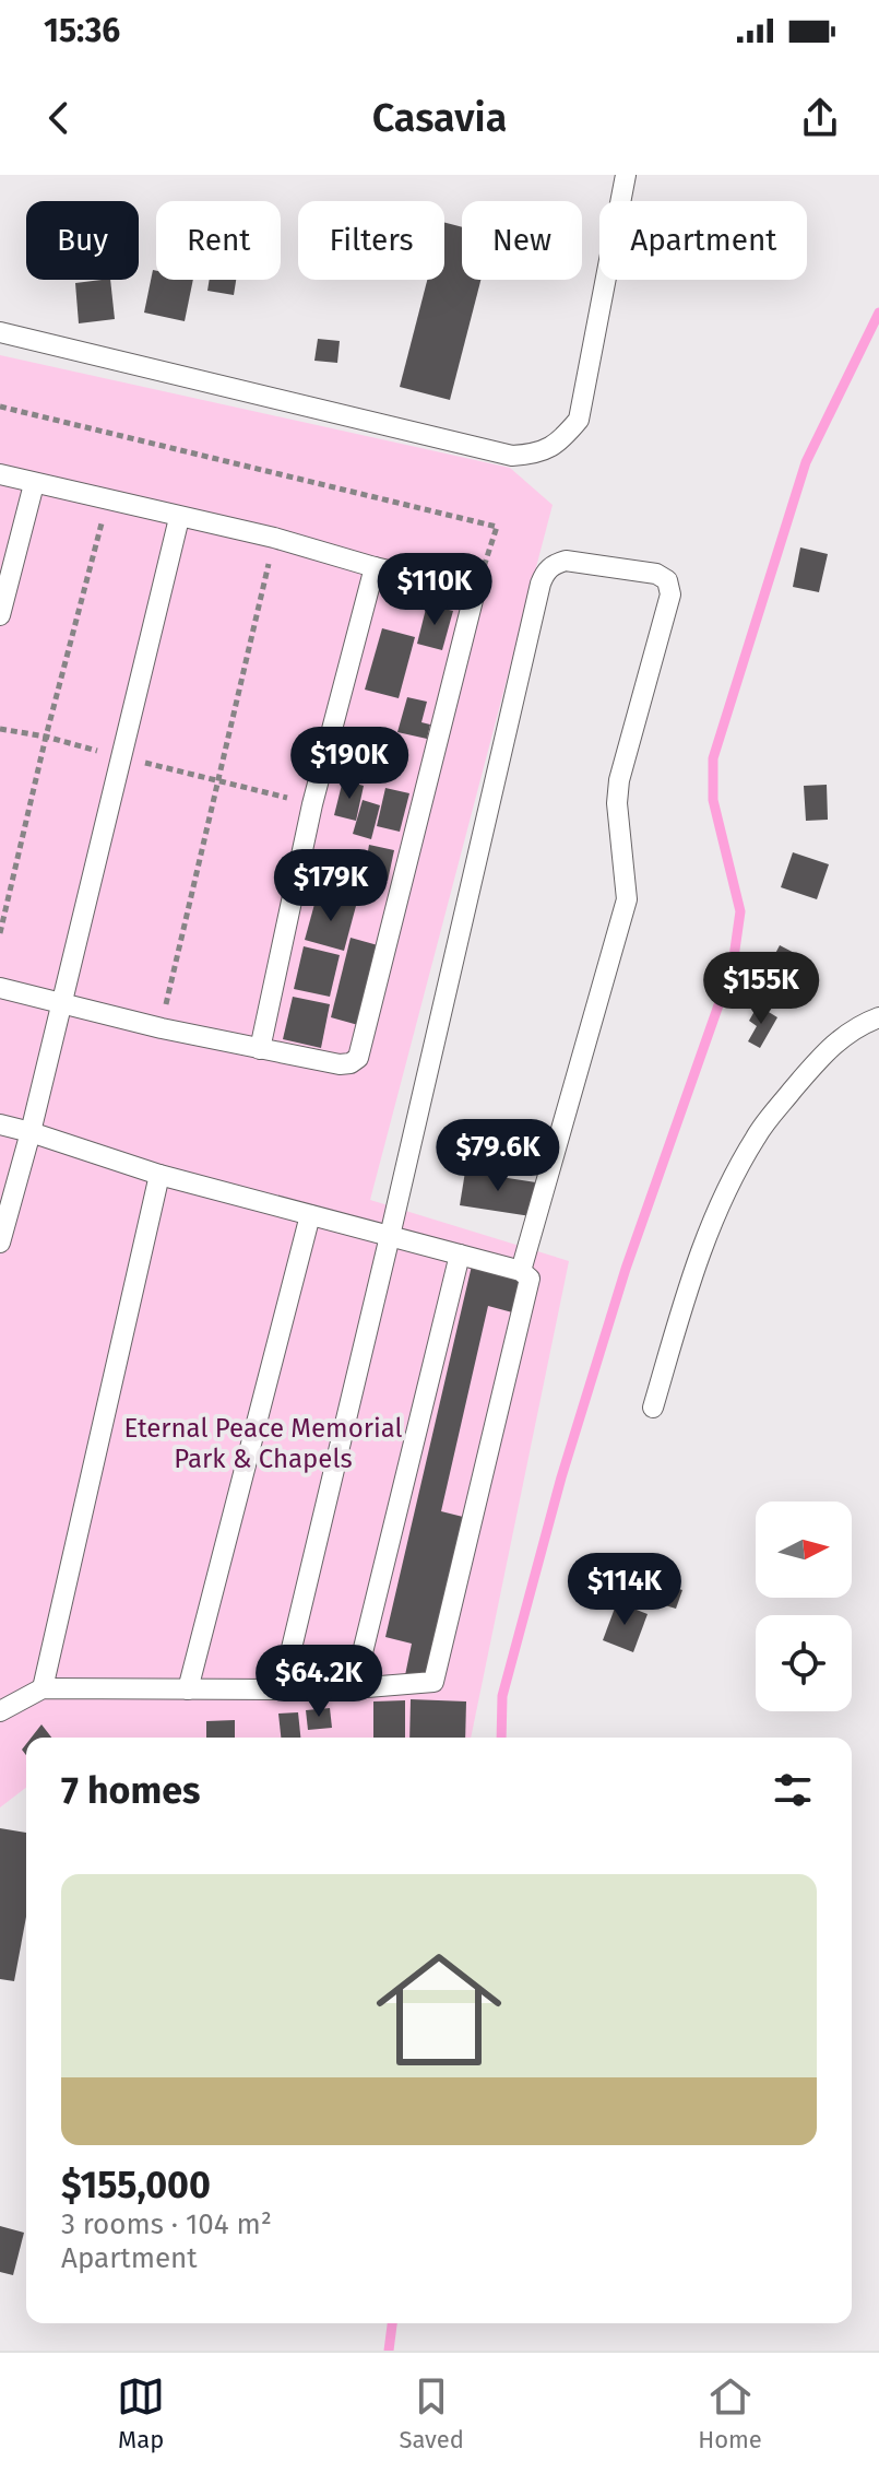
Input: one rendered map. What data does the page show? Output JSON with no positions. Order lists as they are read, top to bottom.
{
  "parks": ["Eternal Peace Memorial Park & Chapels"],
  "north": "right",
  "page": {
    "status": "15:36",
    "header": "Casavia",
    "chip": [
      "Buy",
      "Rent",
      "Filters",
      "New",
      "Apartment"
    ],
    "price": [
      "$110K",
      "$190K",
      "$179K",
      "$155K",
      "$79.6K",
      "$114K",
      "$64.2K"
    ],
    "heading": "7 homes",
    "list": [
      {
        "name": "$155,000",
        "note": "3 rooms · 104 m² · Apartment"
      }
    ],
    "tabs": ["Map", "Saved", "Home"]
  }
}
